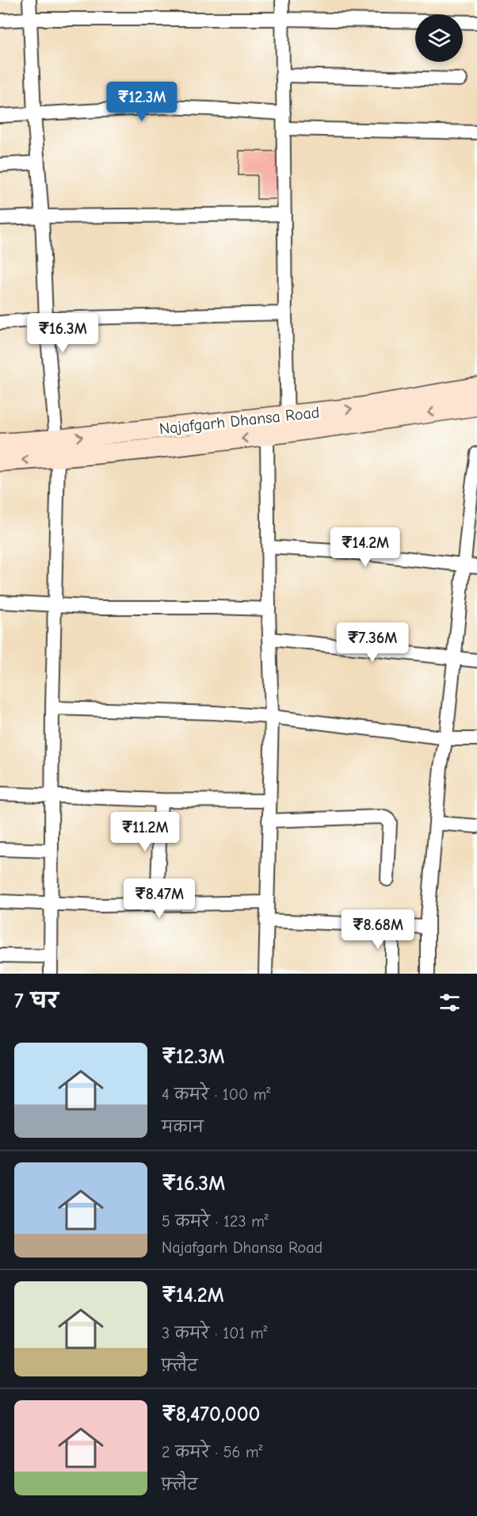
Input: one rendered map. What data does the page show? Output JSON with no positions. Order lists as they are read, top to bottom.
{
  "streets": {
    "main road": ["Najafgarh Dhansa Road"]
  },
  "page": {
    "price": [
      "₹12.3M",
      "₹16.3M",
      "₹14.2M",
      "₹7.36M",
      "₹11.2M",
      "₹8.47M",
      "₹8.68M"
    ],
    "heading": "7 घर",
    "list": [
      {
        "name": "₹12.3M",
        "note": "4 कमरे · 100 m² · मकान"
      },
      {
        "name": "₹16.3M",
        "note": "5 कमरे · 123 m² · Najafgarh Dhansa Road"
      },
      {
        "name": "₹14.2M",
        "note": "3 कमरे · 101 m² · फ़्लैट"
      },
      {
        "name": "₹8,470,000",
        "note": "2 कमरे · 56 m² · फ़्लैट"
      }
    ]
  }
}
